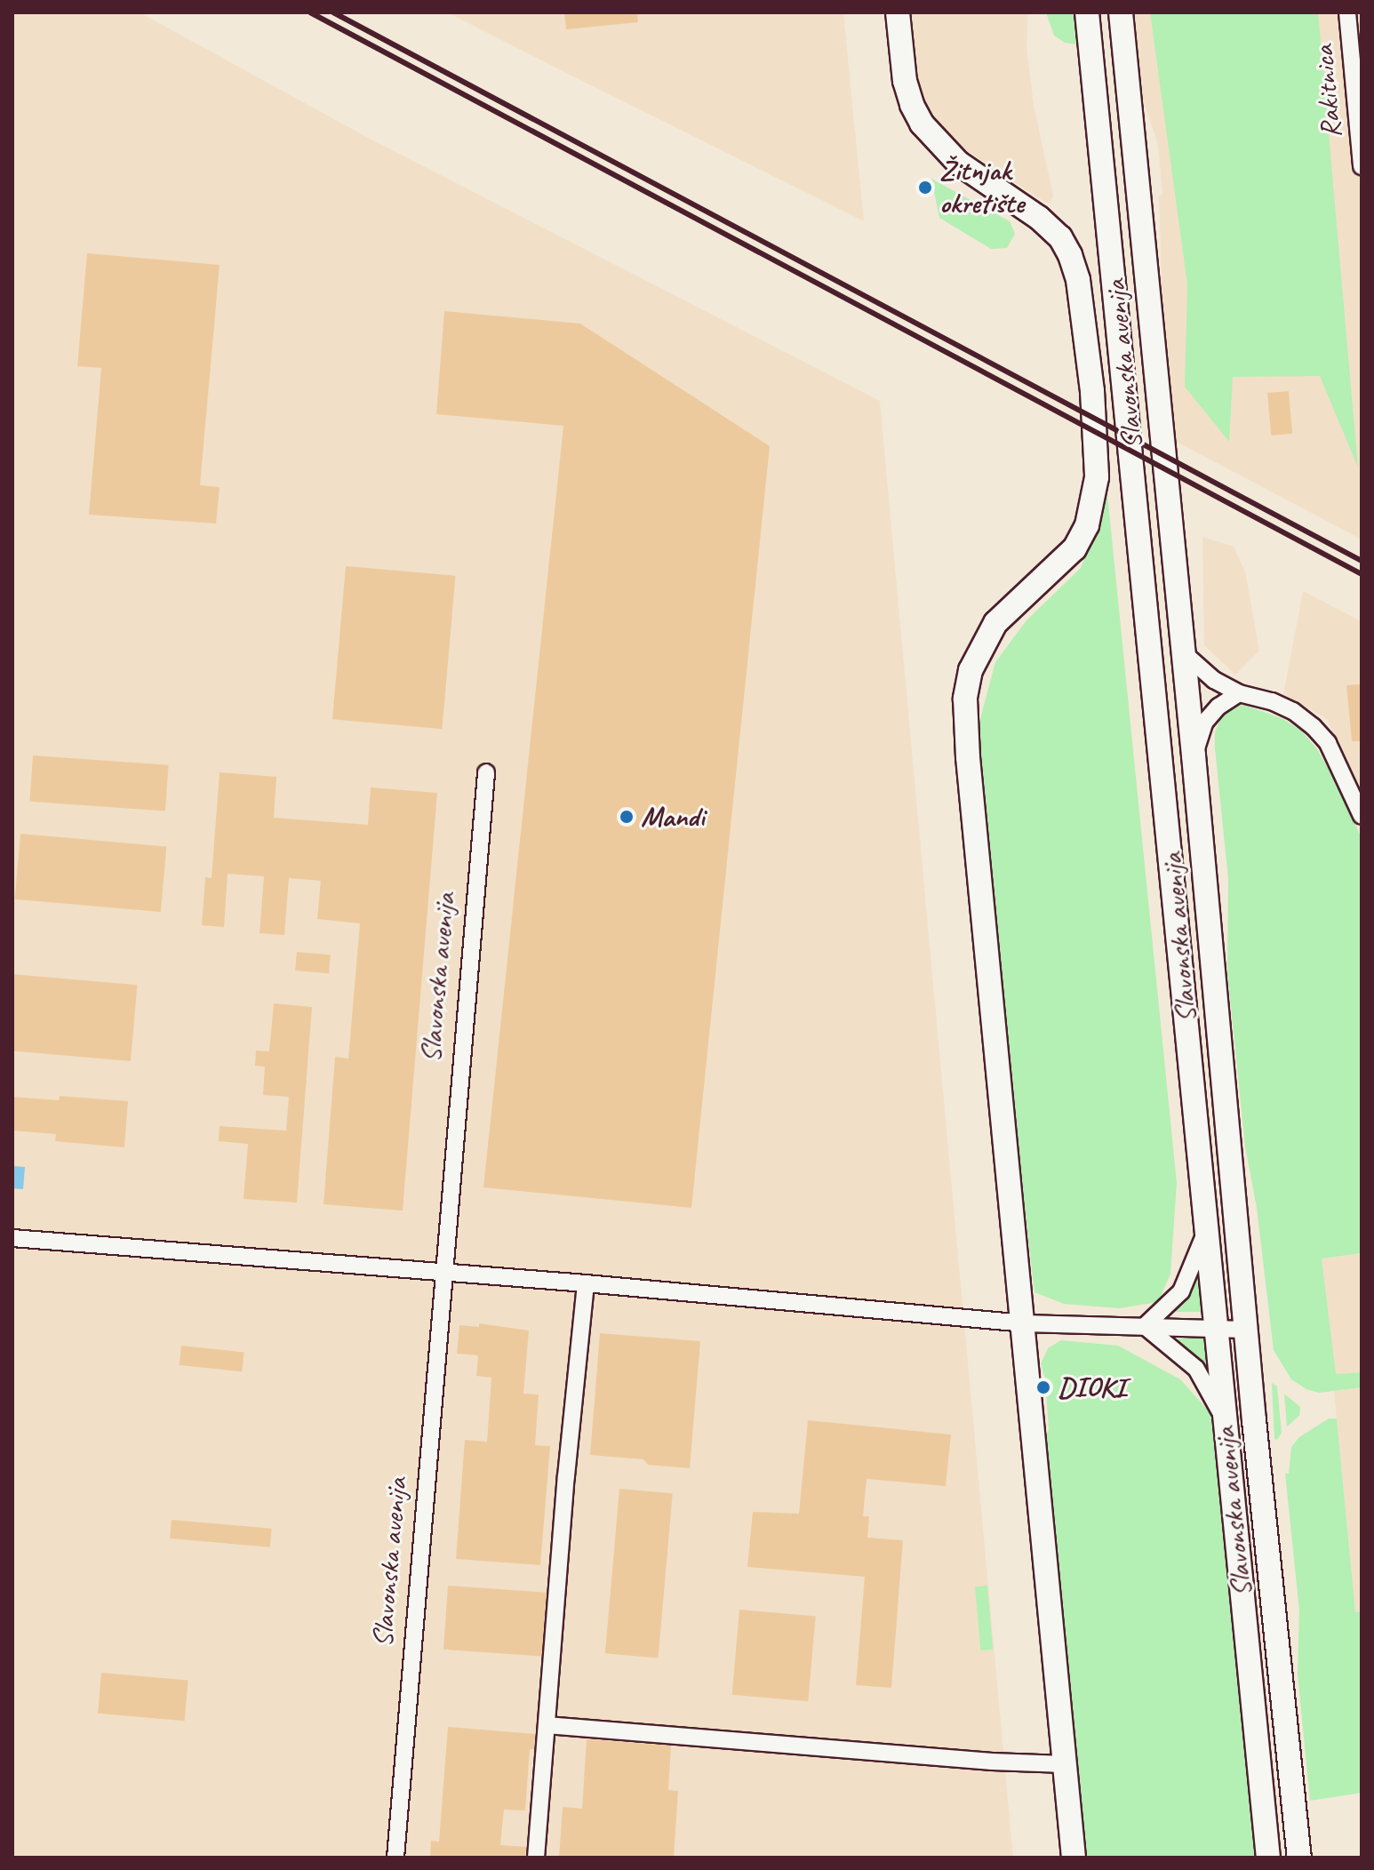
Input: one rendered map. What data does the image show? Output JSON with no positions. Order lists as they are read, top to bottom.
{
  "streets": {
    "main road": ["Slavonska avenija"],
    "street": ["Rakitnica"]
  },
  "places": ["Žitnjak okretište", "Mandi", "DIOKI"]
}
